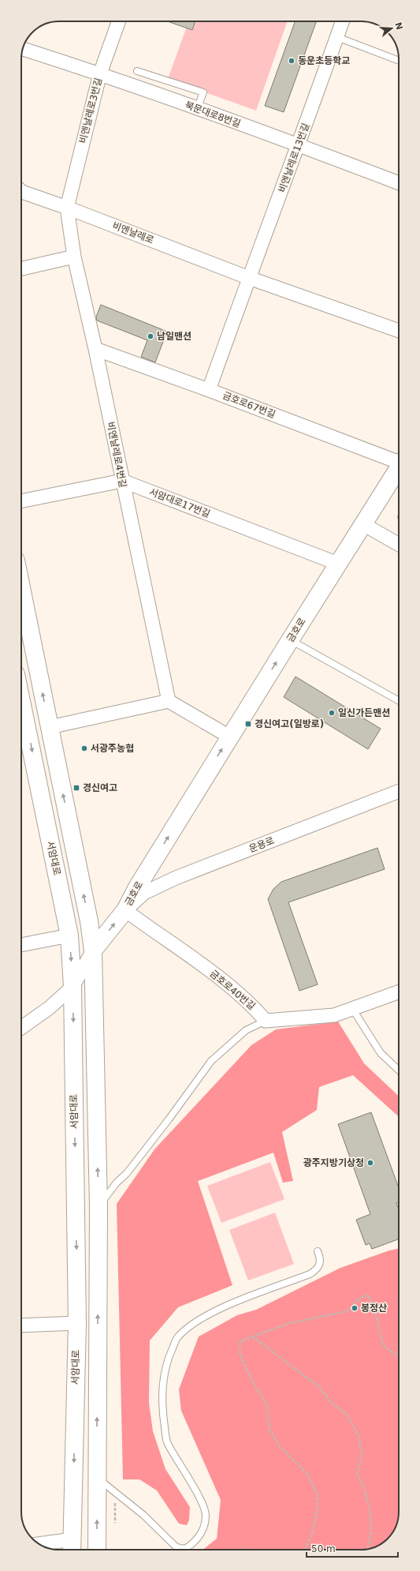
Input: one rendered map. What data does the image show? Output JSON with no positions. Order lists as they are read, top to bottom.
{
  "streets": {
    "main road": ["금호로", "서암대로"],
    "street": [
      "비엔날레로3번길",
      "북문대로8번길",
      "비엔날레로13번길",
      "비엔날레로",
      "금호로67번길",
      "비엔날레로4번길",
      "서암대로17번길",
      "운용로",
      "금호로40번길"
    ]
  },
  "crossings": [
    ["비엔날레로3번길", "북문대로8번길"],
    ["비엔날레로3번길", "비엔날레로"],
    ["비엔날레로3번길", "비엔날레로4번길"],
    ["북문대로8번길", "비엔날레로13번길"],
    ["비엔날레로13번길", "비엔날레로"],
    ["비엔날레로", "비엔날레로4번길"],
    ["금호로67번길", "비엔날레로4번길"],
    ["비엔날레로4번길", "서암대로17번길"],
    ["서암대로17번길", "금호로"],
    ["금호로", "운용로"],
    ["금호로", "서암대로"],
    ["금호로", "금호로40번길"],
    ["운용로", "금호로40번길"]
  ],
  "one_way": ["금호로"],
  "places": {
    "other": [
      "동운초등학교",
      "남일맨션",
      "일신가든맨션",
      "서광주농협",
      "광주지방기상청",
      "봉정산"
    ],
    "transit": ["경신여고(일방로)", "경신여고"]
  },
  "scale_bar": "50 m",
  "north": "right"
}
